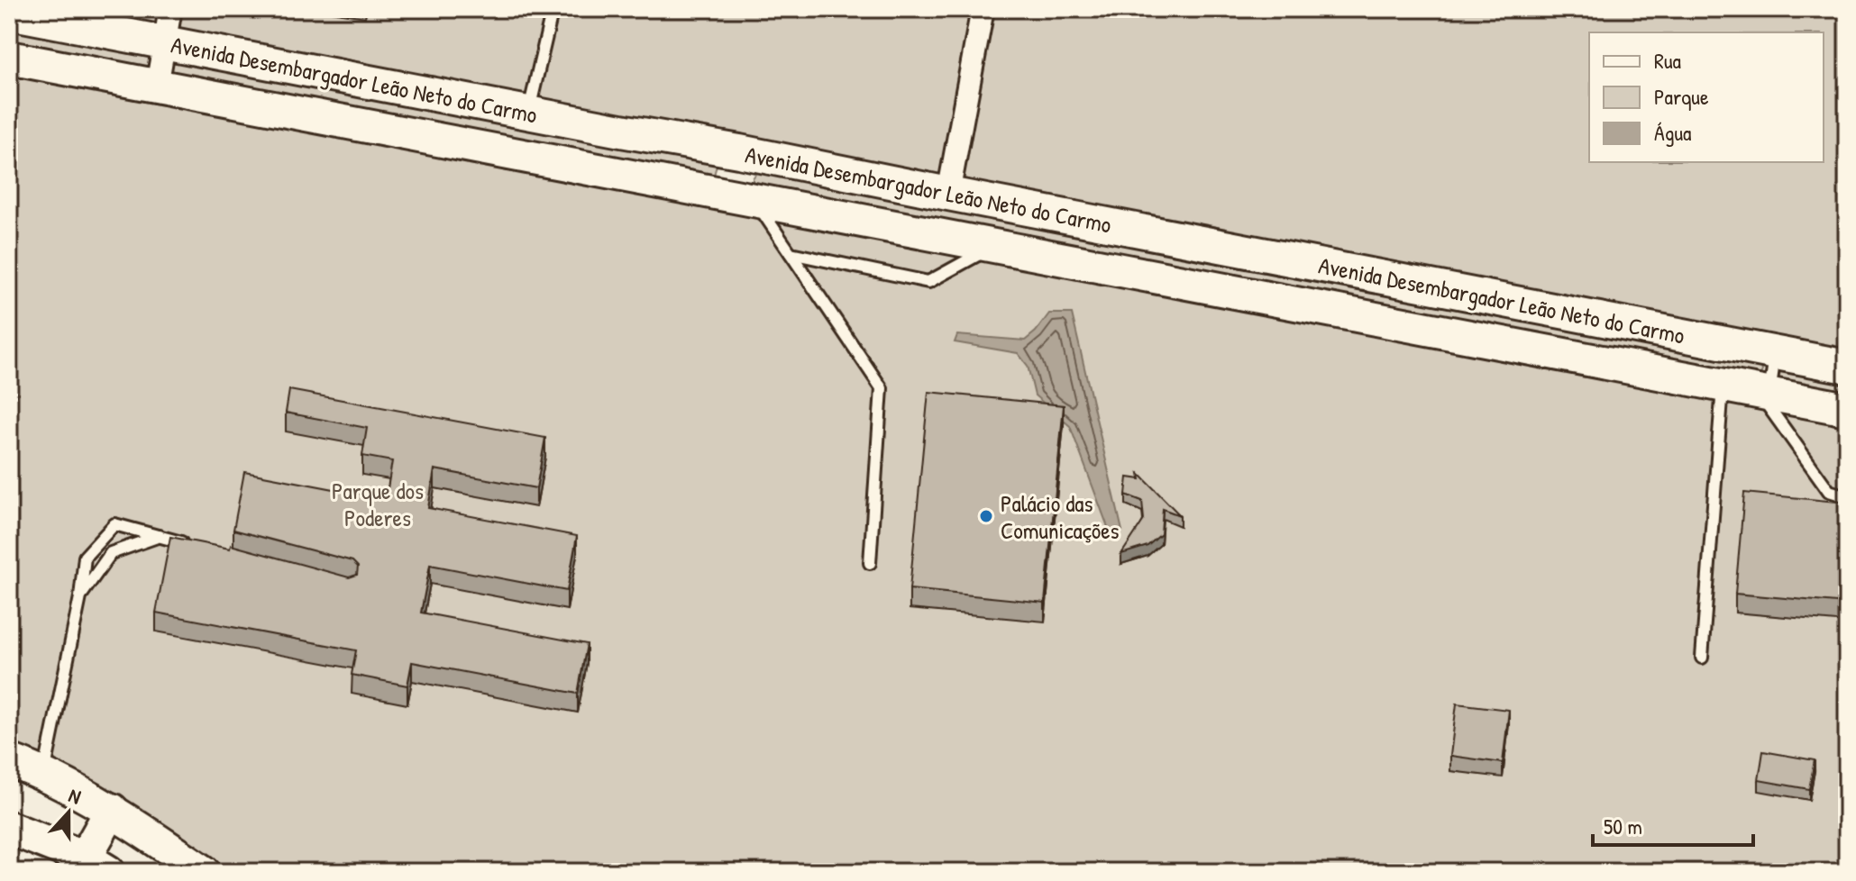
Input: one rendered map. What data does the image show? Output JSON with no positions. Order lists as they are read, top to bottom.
{
  "streets": {
    "main road": ["Avenida Desembargador Leão Neto do Carmo"]
  },
  "parks": ["Parque dos Poderes"],
  "places": ["Palácio das Comunicações"],
  "legend": ["Rua", "Parque", "Água"],
  "scale_bar": "50 m",
  "north": "top"
}
